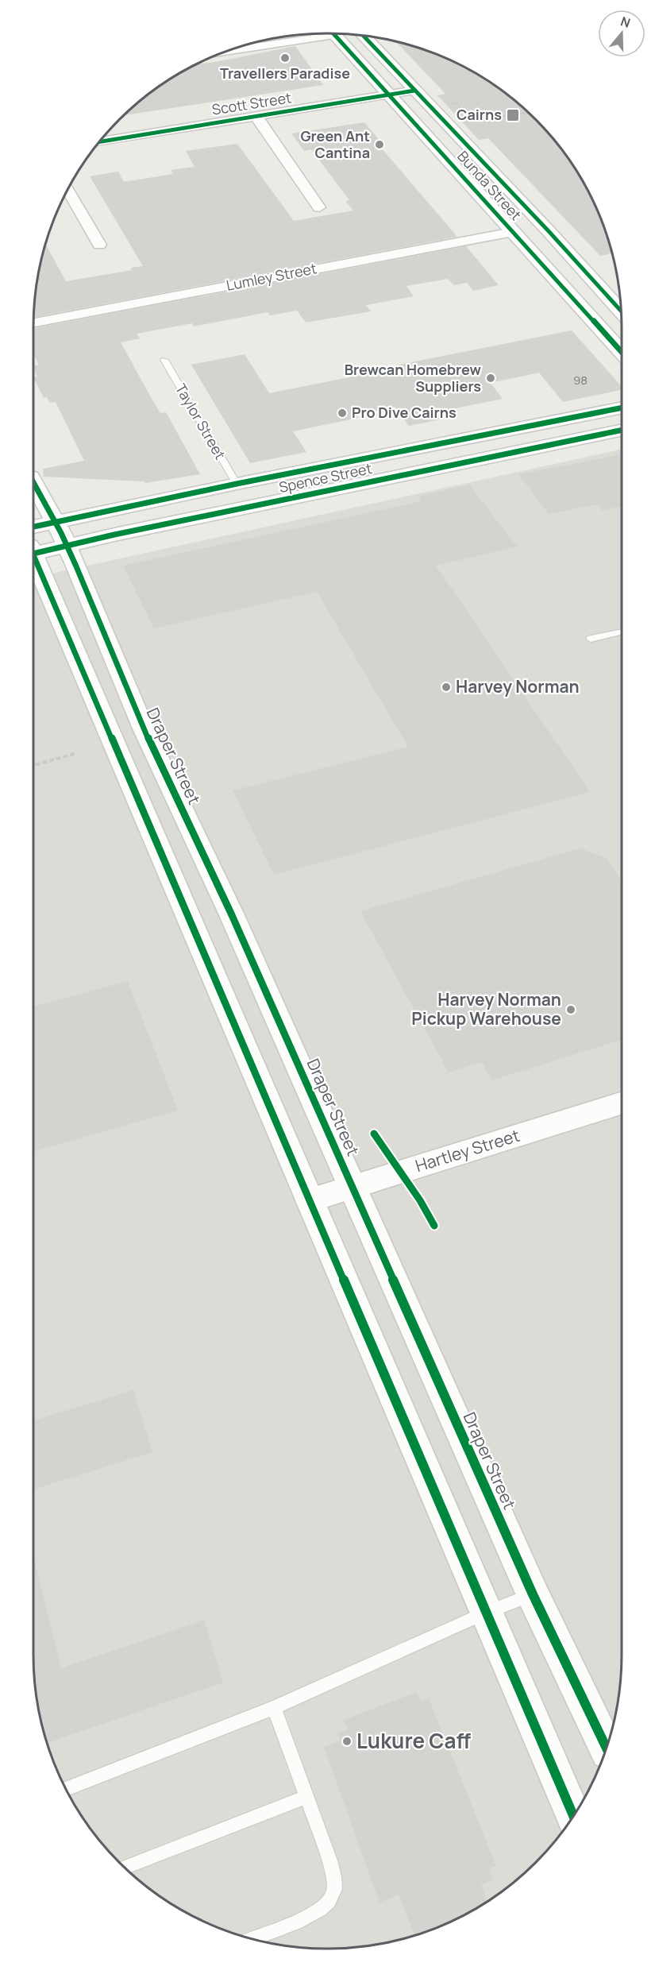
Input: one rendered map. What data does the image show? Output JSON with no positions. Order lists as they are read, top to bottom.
{
  "streets": {
    "street": [
      "Scott Street",
      "Bunda Street",
      "Lumley Street",
      "Spence Street",
      "Draper Street",
      "Hartley Street"
    ],
    "lane": ["Taylor Street"]
  },
  "crossings": [
    ["Scott Street", "Bunda Street"],
    ["Bunda Street", "Lumley Street"],
    ["Taylor Street", "Spence Street"],
    ["Spence Street", "Draper Street"],
    ["Draper Street", "Hartley Street"]
  ],
  "places": {
    "other": [
      "Travellers Paradise",
      "Green Ant Cantina",
      "Brewcan Homebrew Suppliers",
      "Pro Dive Cairns",
      "Harvey Norman",
      "Harvey Norman Pickup Warehouse",
      "Lukure Caff"
    ],
    "transit": ["Cairns"]
  },
  "house_numbers": ["98"],
  "north": "top"
}
